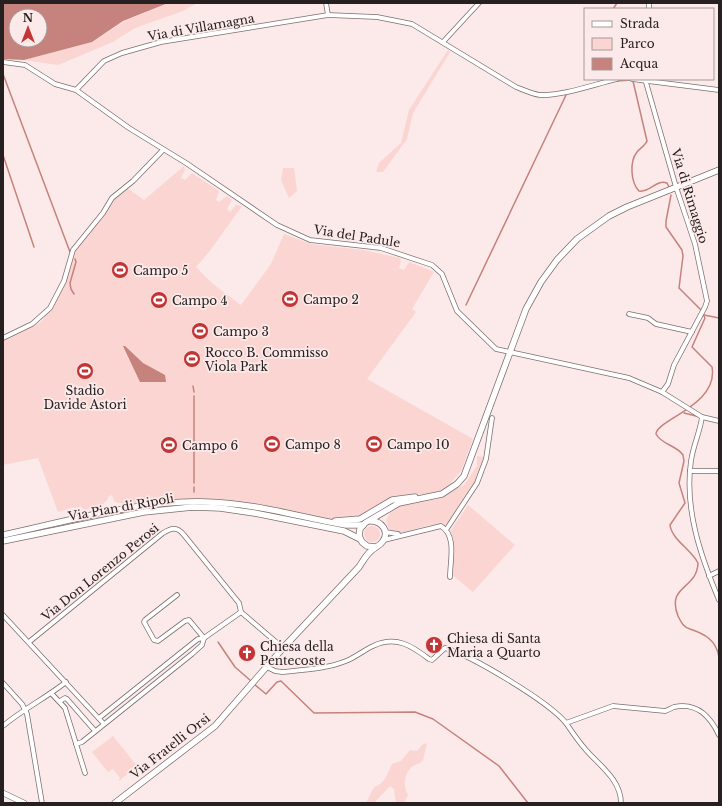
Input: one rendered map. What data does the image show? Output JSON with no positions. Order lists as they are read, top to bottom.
{
  "streets": {
    "main road": ["Via Pian di Ripoli", "Via Fratelli Orsi"],
    "street": [
      "Via di Villamagna",
      "Via di Rimaggio",
      "Via del Padule",
      "Via Don Lorenzo Perosi"
    ]
  },
  "crossings": [
    ["Via di Villamagna", "Via del Padule"]
  ],
  "places": {
    "sports": [
      "Campo 5",
      "Campo 2",
      "Campo 4",
      "Campo 3",
      "Rocco B. Commisso Viola Park",
      "Stadio Davide Astori",
      "Campo 8",
      "Campo 10",
      "Campo 6"
    ],
    "church": ["Chiesa di Santa Maria a Quarto", "Chiesa della Pentecoste"]
  },
  "legend": ["Strada", "Parco", "Acqua"],
  "north": "top"
}
